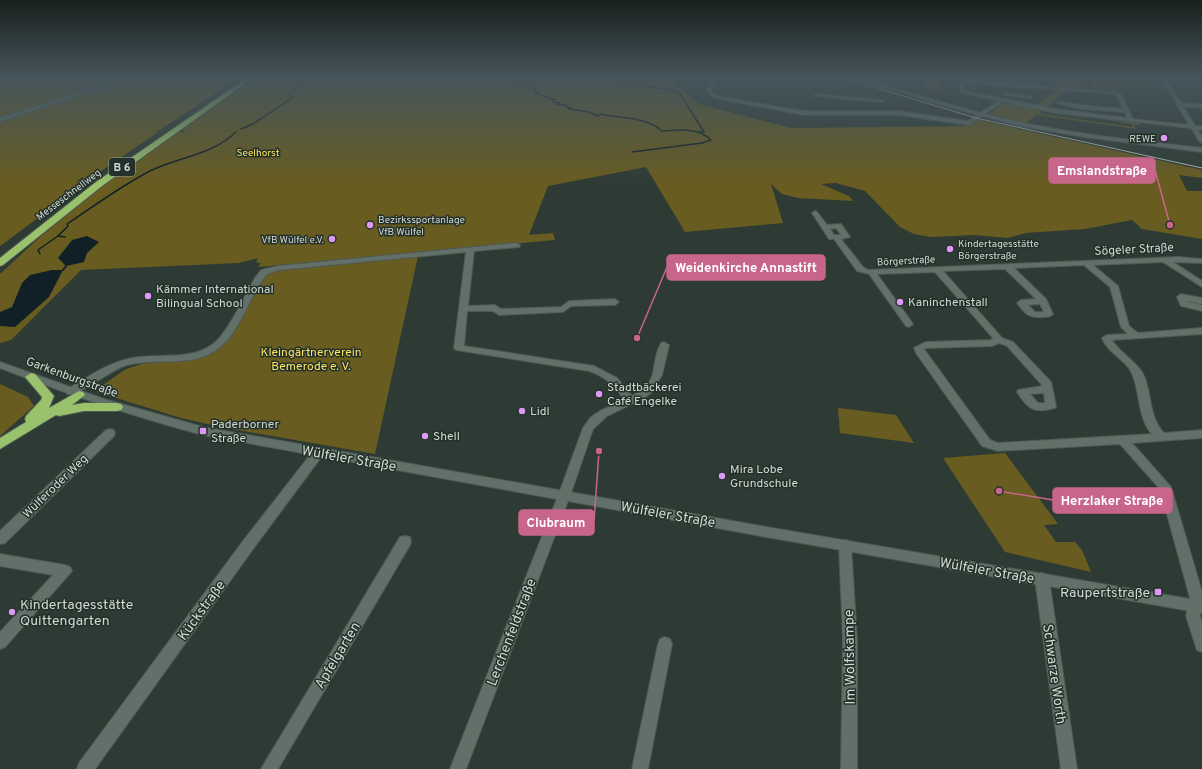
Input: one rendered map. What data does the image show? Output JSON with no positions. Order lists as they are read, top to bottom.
{
  "streets": {
    "highway": ["B 6", "Messeschnellweg"],
    "street": [
      "Sögeler Straße",
      "Börgerstraße",
      "Garkenburgstraße",
      "Wülfeler Straße",
      "Wülferoder Weg",
      "Kückstraße",
      "Lerchenfeldstraße",
      "Apfelgarten",
      "Im Wolfskampe",
      "Schwarze Worth"
    ]
  },
  "crossings": [
    ["Sögeler Straße", "Börgerstraße"],
    ["Garkenburgstraße", "Wülfeler Straße"],
    ["Wülfeler Straße", "Kückstraße"],
    ["Wülfeler Straße", "Lerchenfeldstraße"],
    ["Wülfeler Straße", "Im Wolfskampe"],
    ["Wülfeler Straße", "Schwarze Worth"]
  ],
  "parks": ["Seelhorst", "Kleingärtnerverein Bemerode e. V."],
  "places": {
    "other": [
      "REWE",
      "Bezirkssportanlage VfB Wülfel",
      "Emslandstraße",
      "VfB Wülfel e.V.",
      "Kindertagesstätte Börgerstraße",
      "Kämmer International Bilingual School",
      "Kaninchenstall",
      "Weidenkirche Annastift",
      "Stadtbäckerei Café Engelke",
      "Lidl",
      "Shell",
      "Clubraum",
      "Mira Lobe Grundschule",
      "Herzlaker Straße",
      "Kindertagesstätte Quittengarten"
    ],
    "transit": ["Paderborner Straße", "Raupertstraße"]
  }
}
